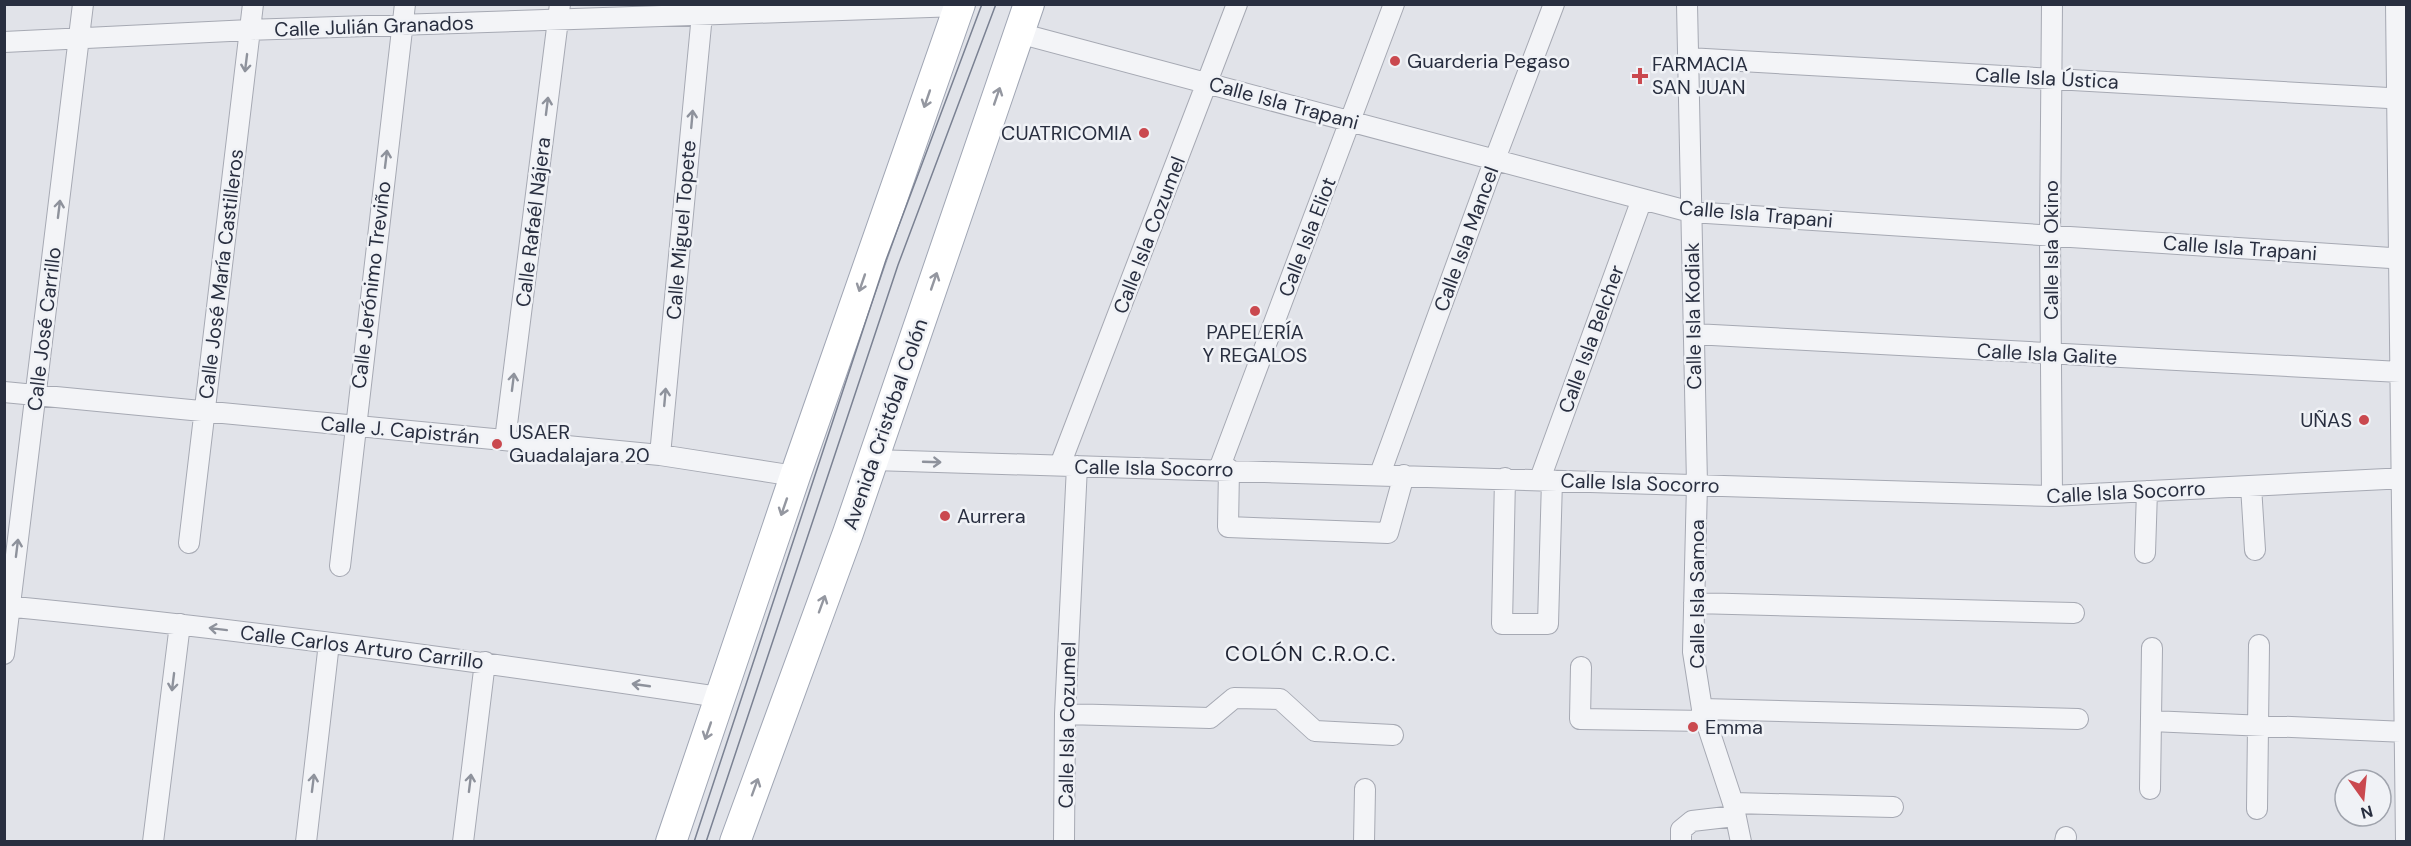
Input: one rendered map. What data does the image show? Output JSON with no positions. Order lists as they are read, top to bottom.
{
  "streets": {
    "main road": ["Avenida Cristóbal Colón"],
    "street": [
      "Calle Julián Granados",
      "Calle Isla Ústica",
      "Calle Isla Trapani",
      "Calle Rafaél Nájera",
      "Calle Miguel Topete",
      "Calle Isla Cozumel",
      "Calle Isla Eliot",
      "Calle Isla Mancel",
      "Calle Isla Okino",
      "Calle José María Castilleros",
      "Calle Jerónimo Treviño",
      "Calle Isla Kodiak",
      "Calle José Carrillo",
      "Calle Isla Belcher",
      "Calle Isla Galite",
      "Calle J. Capistrán",
      "Calle Isla Socorro",
      "Calle Isla Samoa",
      "Calle Carlos Arturo Carrillo"
    ]
  },
  "crossings": [
    ["Calle Julián Granados", "Calle Rafaél Nájera"],
    ["Calle Julián Granados", "Calle Miguel Topete"],
    ["Calle Julián Granados", "Calle José María Castilleros"],
    ["Calle Julián Granados", "Calle Jerónimo Treviño"],
    ["Calle Julián Granados", "Calle José Carrillo"],
    ["Calle Isla Ústica", "Calle Isla Okino"],
    ["Calle Isla Ústica", "Calle Isla Kodiak"],
    ["Calle Isla Trapani", "Calle Isla Cozumel"],
    ["Calle Isla Trapani", "Calle Isla Eliot"],
    ["Calle Isla Trapani", "Calle Isla Mancel"],
    ["Calle Isla Trapani", "Calle Isla Okino"],
    ["Calle Isla Trapani", "Calle Isla Kodiak"],
    ["Calle Isla Trapani", "Calle Isla Belcher"],
    ["Calle Isla Trapani", "Avenida Cristóbal Colón"],
    ["Calle Rafaél Nájera", "Calle J. Capistrán"],
    ["Calle Miguel Topete", "Calle J. Capistrán"],
    ["Calle Isla Cozumel", "Calle Isla Socorro"],
    ["Calle Isla Eliot", "Calle Isla Socorro"],
    ["Calle Isla Mancel", "Calle Isla Socorro"],
    ["Calle Isla Okino", "Calle Isla Galite"],
    ["Calle Isla Okino", "Calle Isla Socorro"],
    ["Calle José María Castilleros", "Calle J. Capistrán"],
    ["Calle Jerónimo Treviño", "Calle J. Capistrán"],
    ["Calle Isla Kodiak", "Calle Isla Galite"],
    ["Calle Isla Kodiak", "Calle Isla Socorro"],
    ["Calle Isla Kodiak", "Calle Isla Samoa"],
    ["Calle José Carrillo", "Calle J. Capistrán"],
    ["Calle José Carrillo", "Calle Carlos Arturo Carrillo"],
    ["Calle Isla Belcher", "Calle Isla Socorro"],
    ["Avenida Cristóbal Colón", "Calle Isla Socorro"],
    ["Calle Isla Socorro", "Calle Isla Samoa"]
  ],
  "one_way": [
    "Calle Rafaél Nájera",
    "Calle Miguel Topete",
    "Calle José María Castilleros",
    "Calle Jerónimo Treviño",
    "Calle José Carrillo",
    "Calle Carlos Arturo Carrillo"
  ],
  "districts": ["COLÓN C.R.O.C."],
  "places": {
    "other": [
      "Guarderia Pegaso",
      "CUATRICOMIA",
      "PAPELERÍA Y REGALOS",
      "UÑAS",
      "USAER Guadalajara 20",
      "Aurrera",
      "Emma"
    ],
    "health": ["FARMACIA SAN JUAN"]
  },
  "north": "bottom"
}
